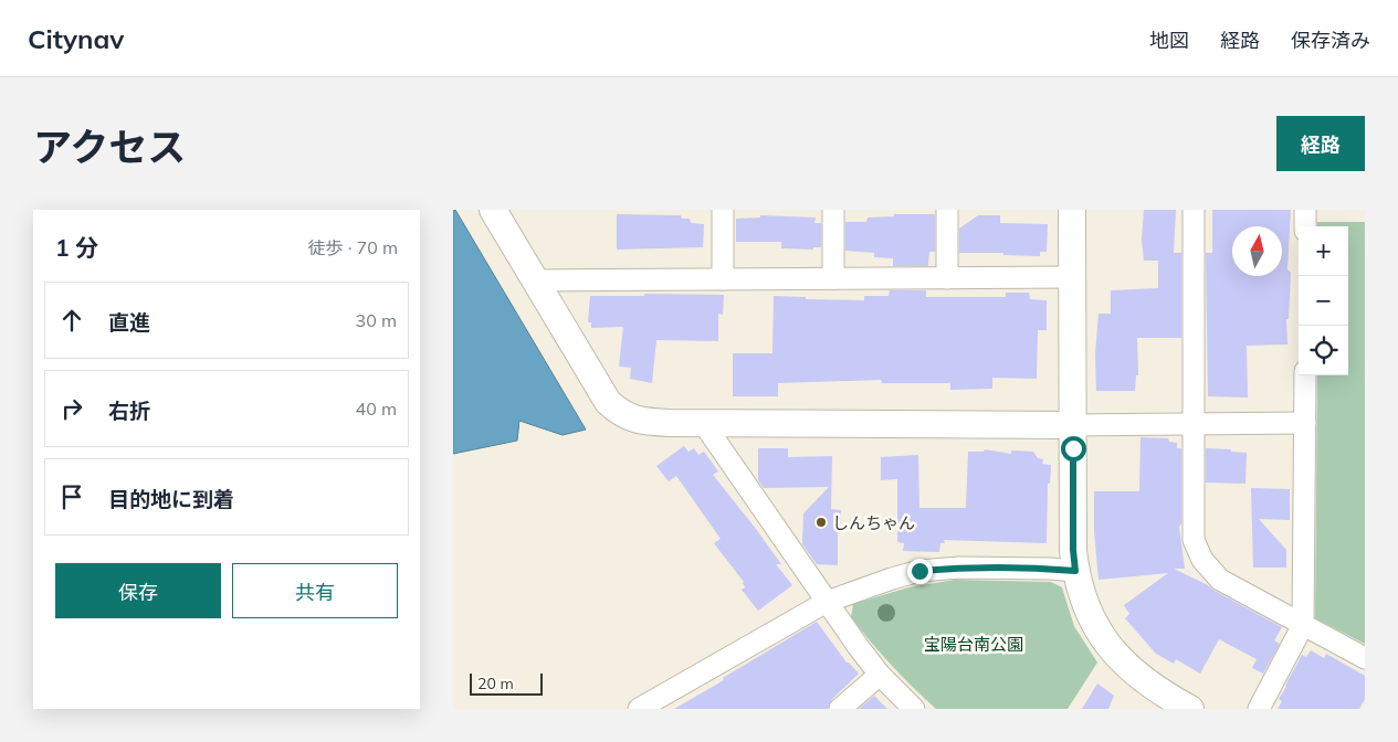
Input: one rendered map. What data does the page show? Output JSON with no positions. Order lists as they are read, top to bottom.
{
  "parks": ["宝陽台南公園"],
  "places": ["しんちゃん"],
  "scale_bar": "20 m",
  "north": "top",
  "page": {
    "header": "Citynav",
    "nav": ["地図", "経路", "保存済み"],
    "title": "アクセス",
    "buttons": [
      "経路",
      ["保存", "共有"]
    ],
    "heading": ["1 分", "徒歩 · 70 m"],
    "map_buttons": ["+", "−"],
    "list": [
      ["直進", "30 m"],
      ["右折", "40 m"],
      "目的地に到着"
    ],
    "scale": "20 m"
  }
}
